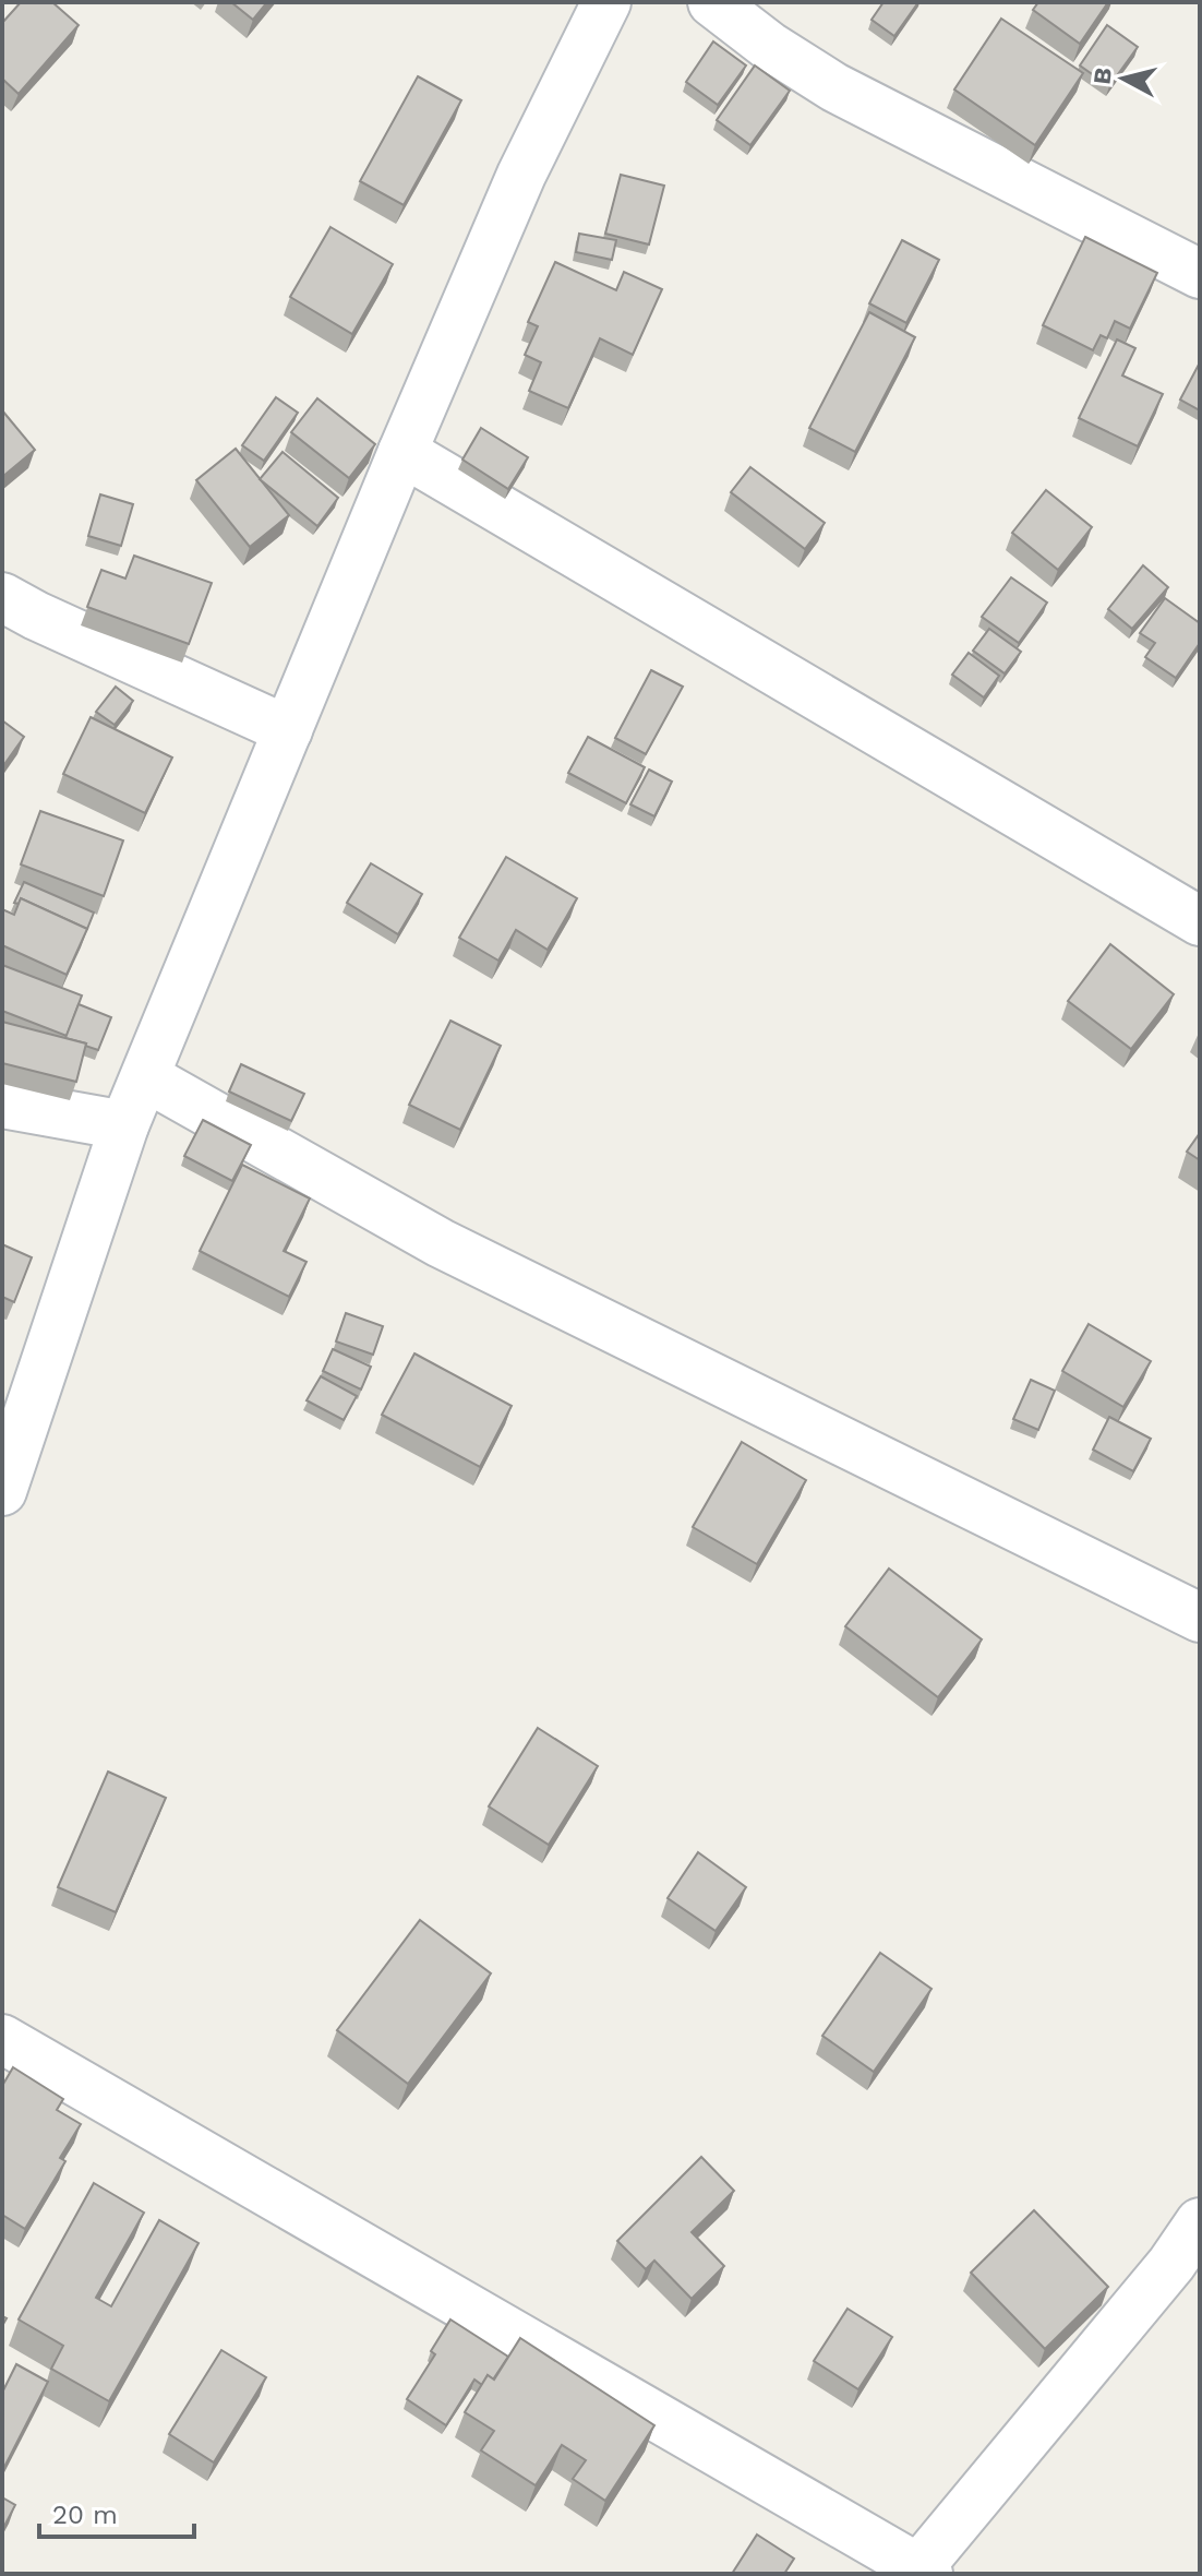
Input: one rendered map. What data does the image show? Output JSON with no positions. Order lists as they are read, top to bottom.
{
  "scale_bar": "20 m",
  "north": "left"
}
